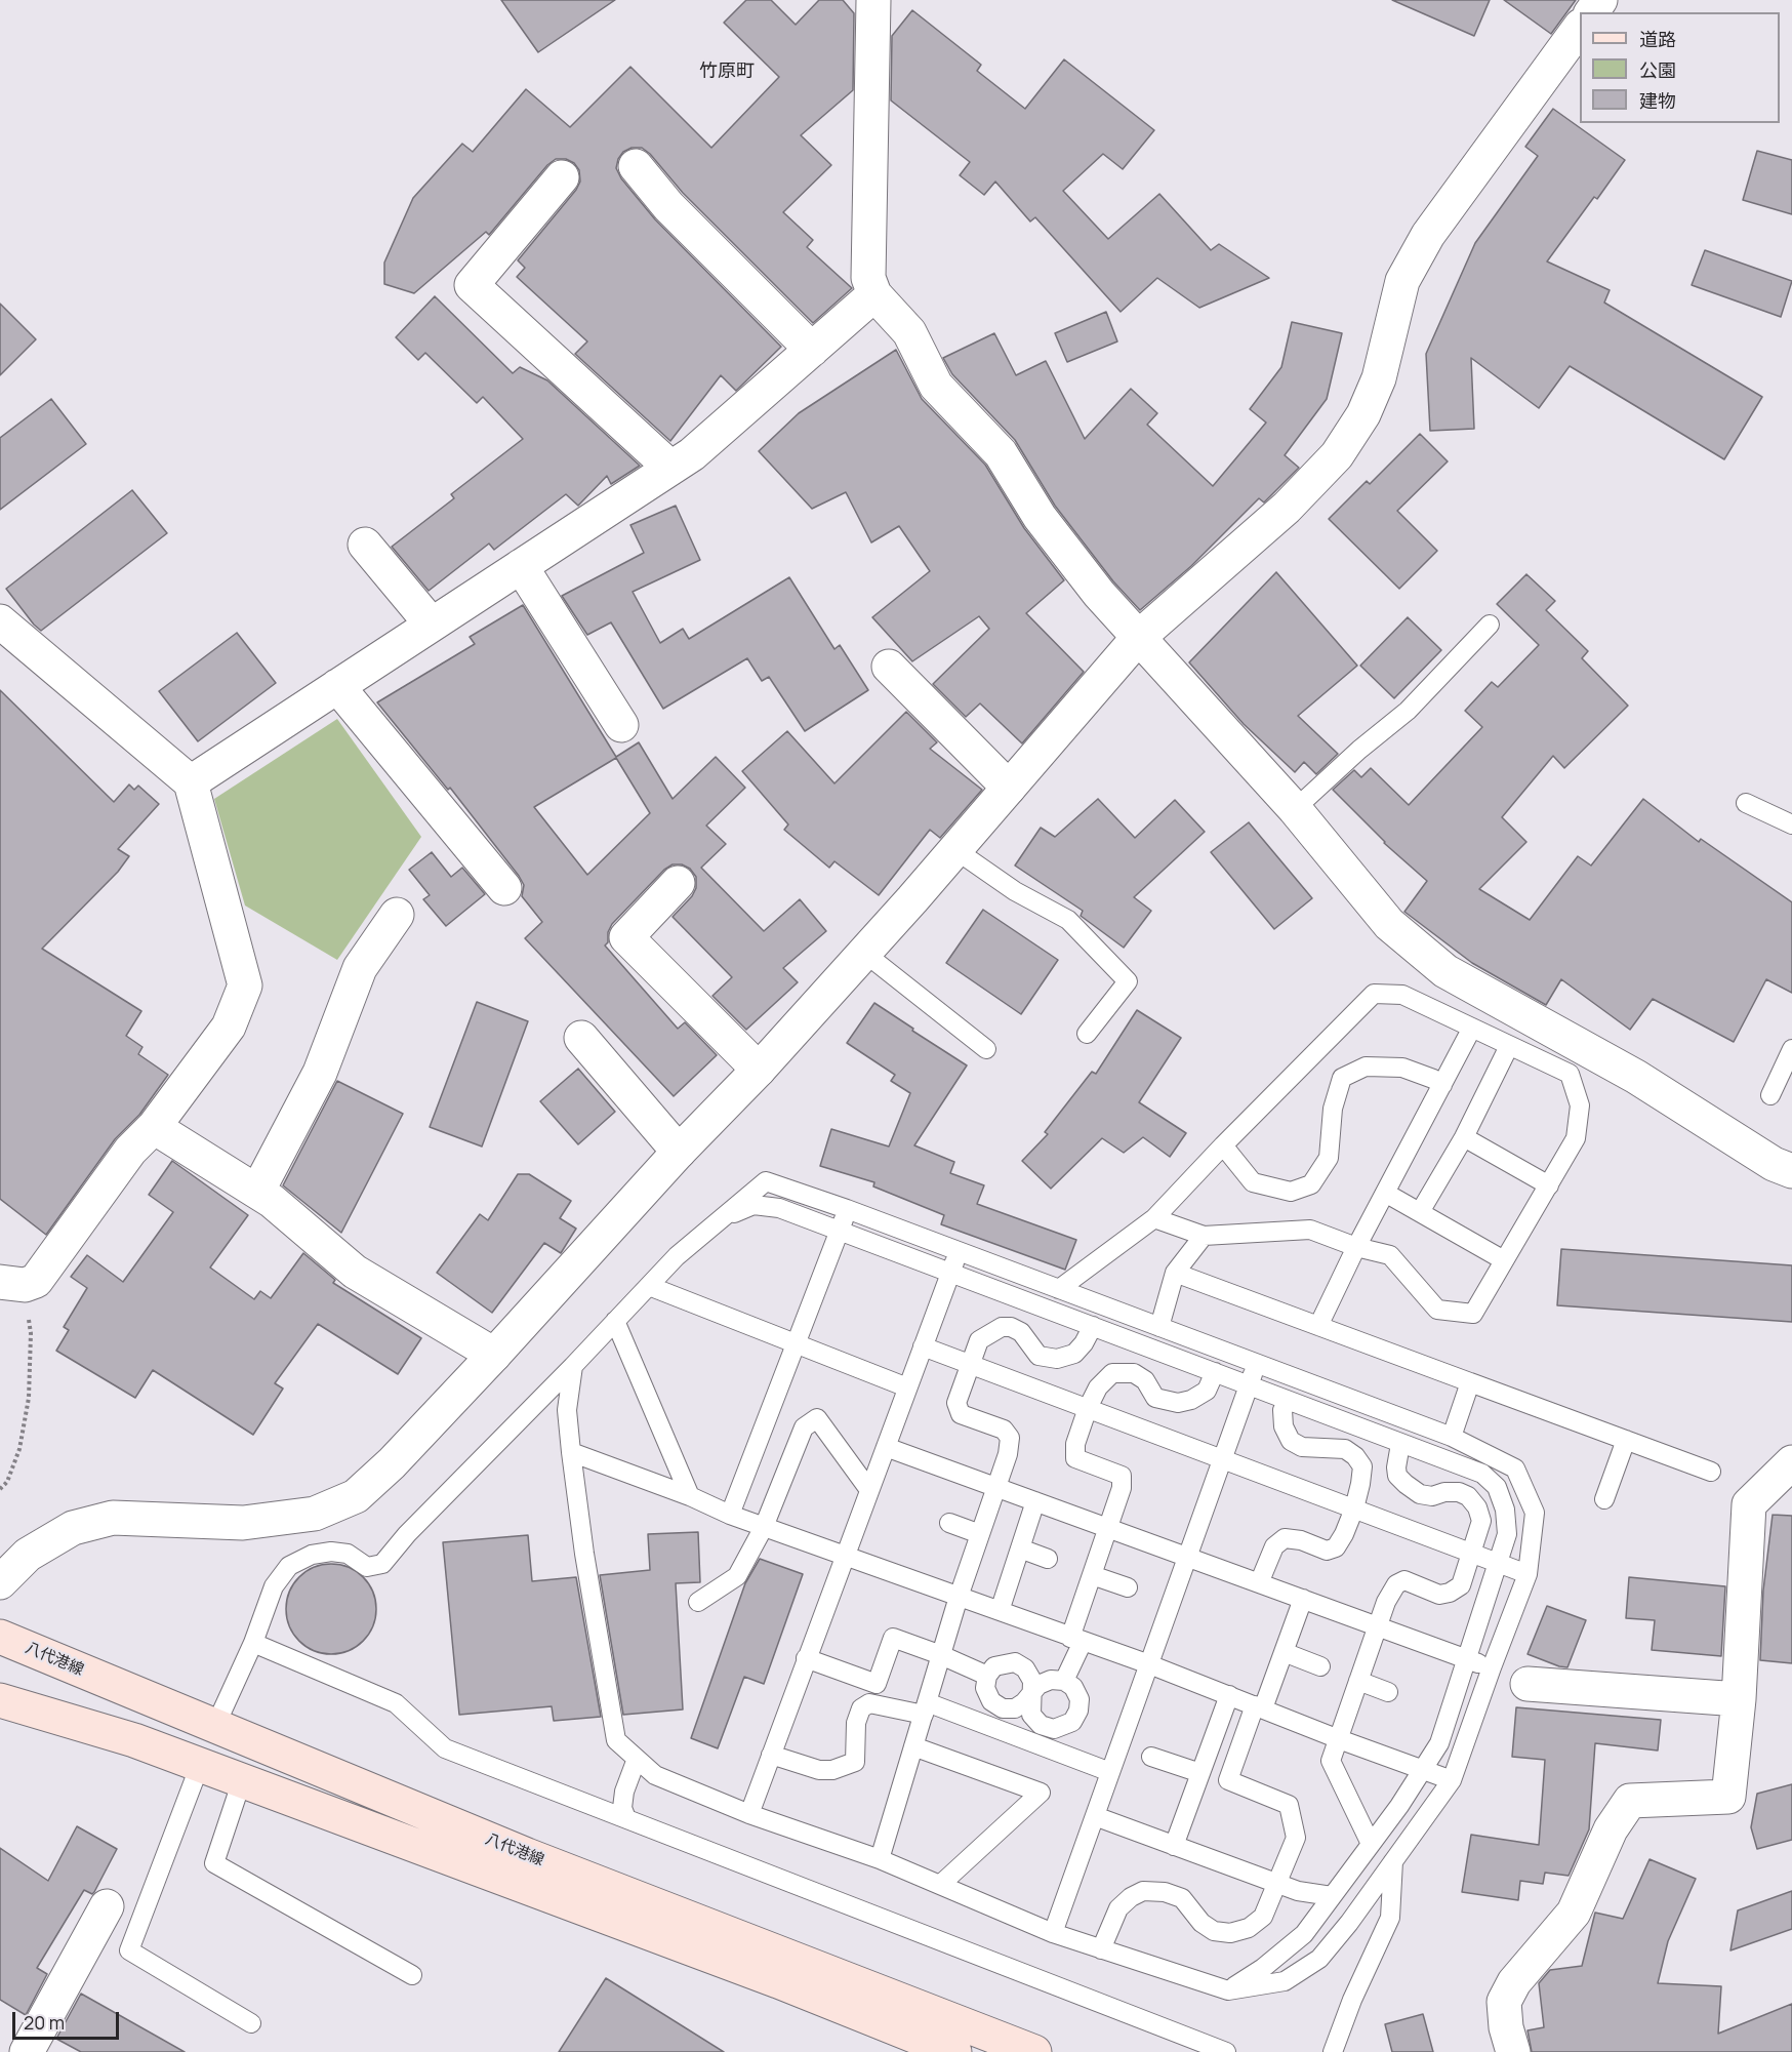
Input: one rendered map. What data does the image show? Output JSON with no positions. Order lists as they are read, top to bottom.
{
  "streets": {
    "main road": ["八代港線"]
  },
  "districts": ["竹原町"],
  "legend": ["道路", "公園", "建物"],
  "scale_bar": "20 m"
}
